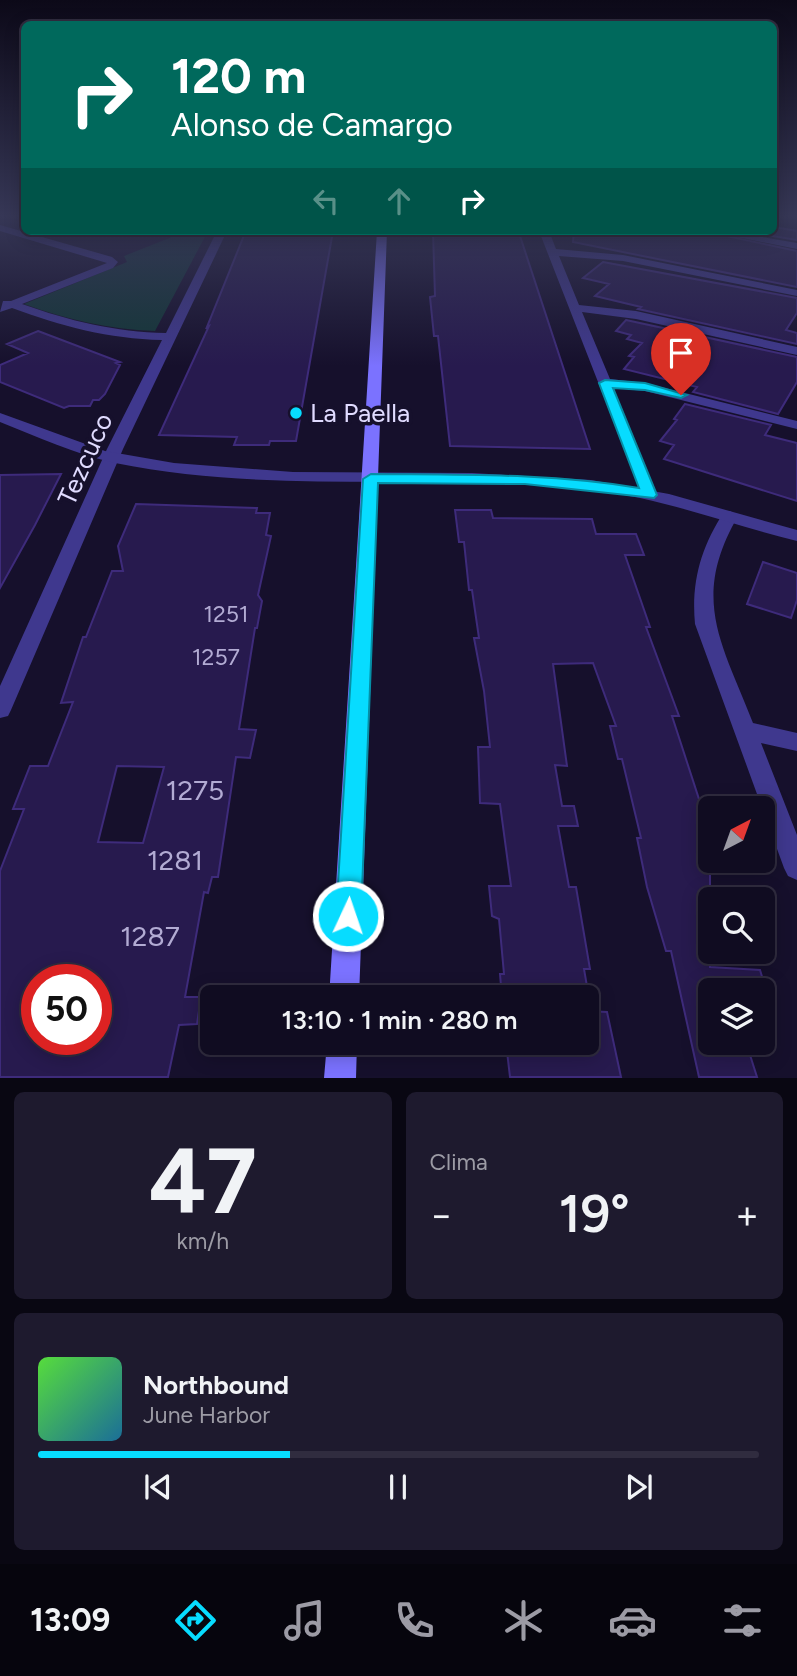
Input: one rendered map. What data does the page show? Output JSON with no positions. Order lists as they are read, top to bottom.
{
  "streets": {
    "street": ["Tezcuco"]
  },
  "places": ["La Paella"],
  "house_numbers": [
    "1251",
    "1257",
    "1275",
    "1281",
    "1287"
  ],
  "north": "top right",
  "page": {
    "turn": ["120 m", "Alonso de Camargo"],
    "limit": "50",
    "trip": "13:10 · 1 min · 280 m",
    "tile": [
      ["47", "km/h"],
      "Clima"
    ],
    "heat": ["−", "19°", "+"],
    "song": ["Northbound", "June Harbor"],
    "tabs": "13:09"
  }
}
